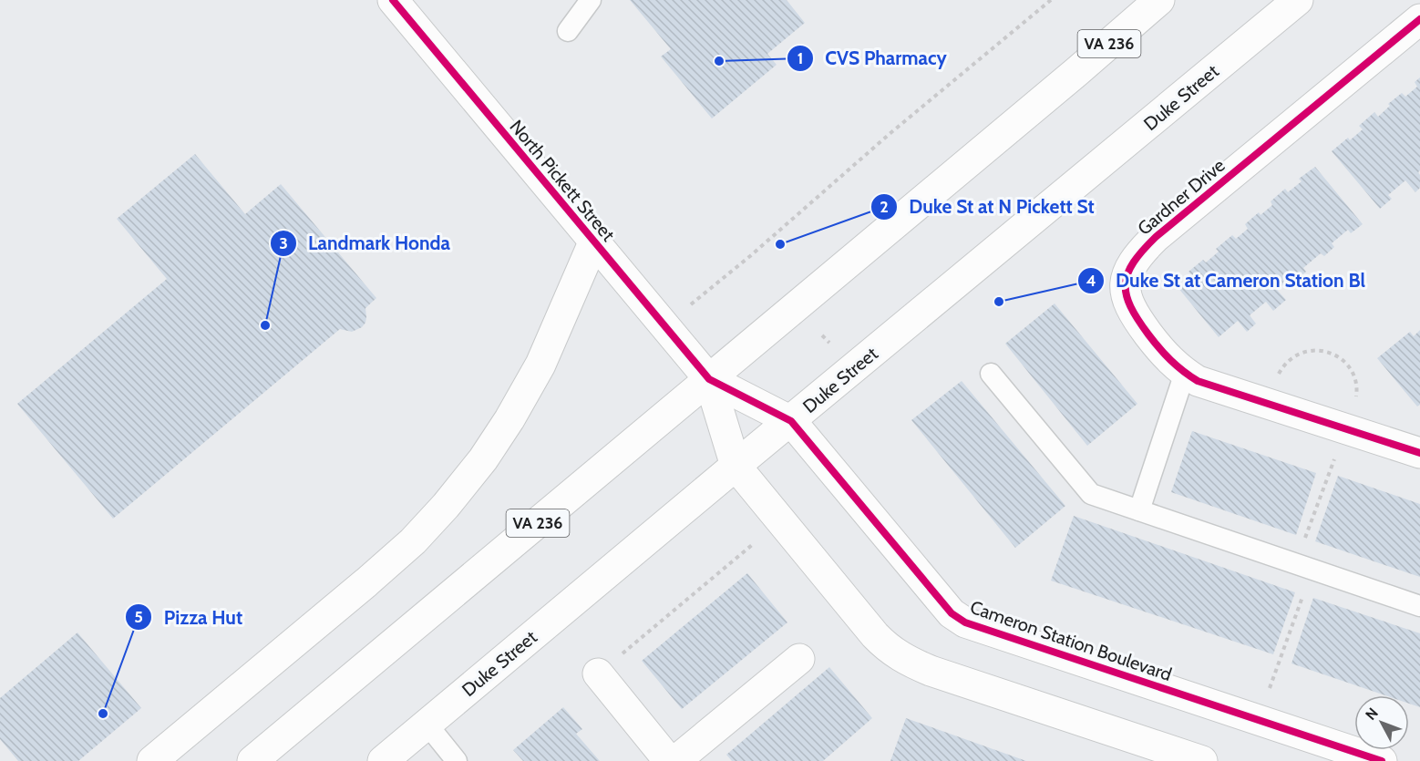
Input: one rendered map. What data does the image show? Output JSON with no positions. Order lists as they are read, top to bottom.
{
  "streets": {
    "street": [
      "VA 236",
      "Duke Street",
      "North Pickett Street",
      "Gardner Drive",
      "Cameron Station Boulevard"
    ]
  },
  "crossings": [
    ["VA 236", "North Pickett Street"],
    ["VA 236", "Cameron Station Boulevard"],
    ["Duke Street", "Cameron Station Boulevard"],
    ["North Pickett Street", "Cameron Station Boulevard"]
  ],
  "places": [
    "CVS Pharmacy",
    "Duke St at N Pickett St",
    "Duke St at Cameron Station Bl",
    "Landmark Honda",
    "Pizza Hut"
  ],
  "north": "top left"
}
